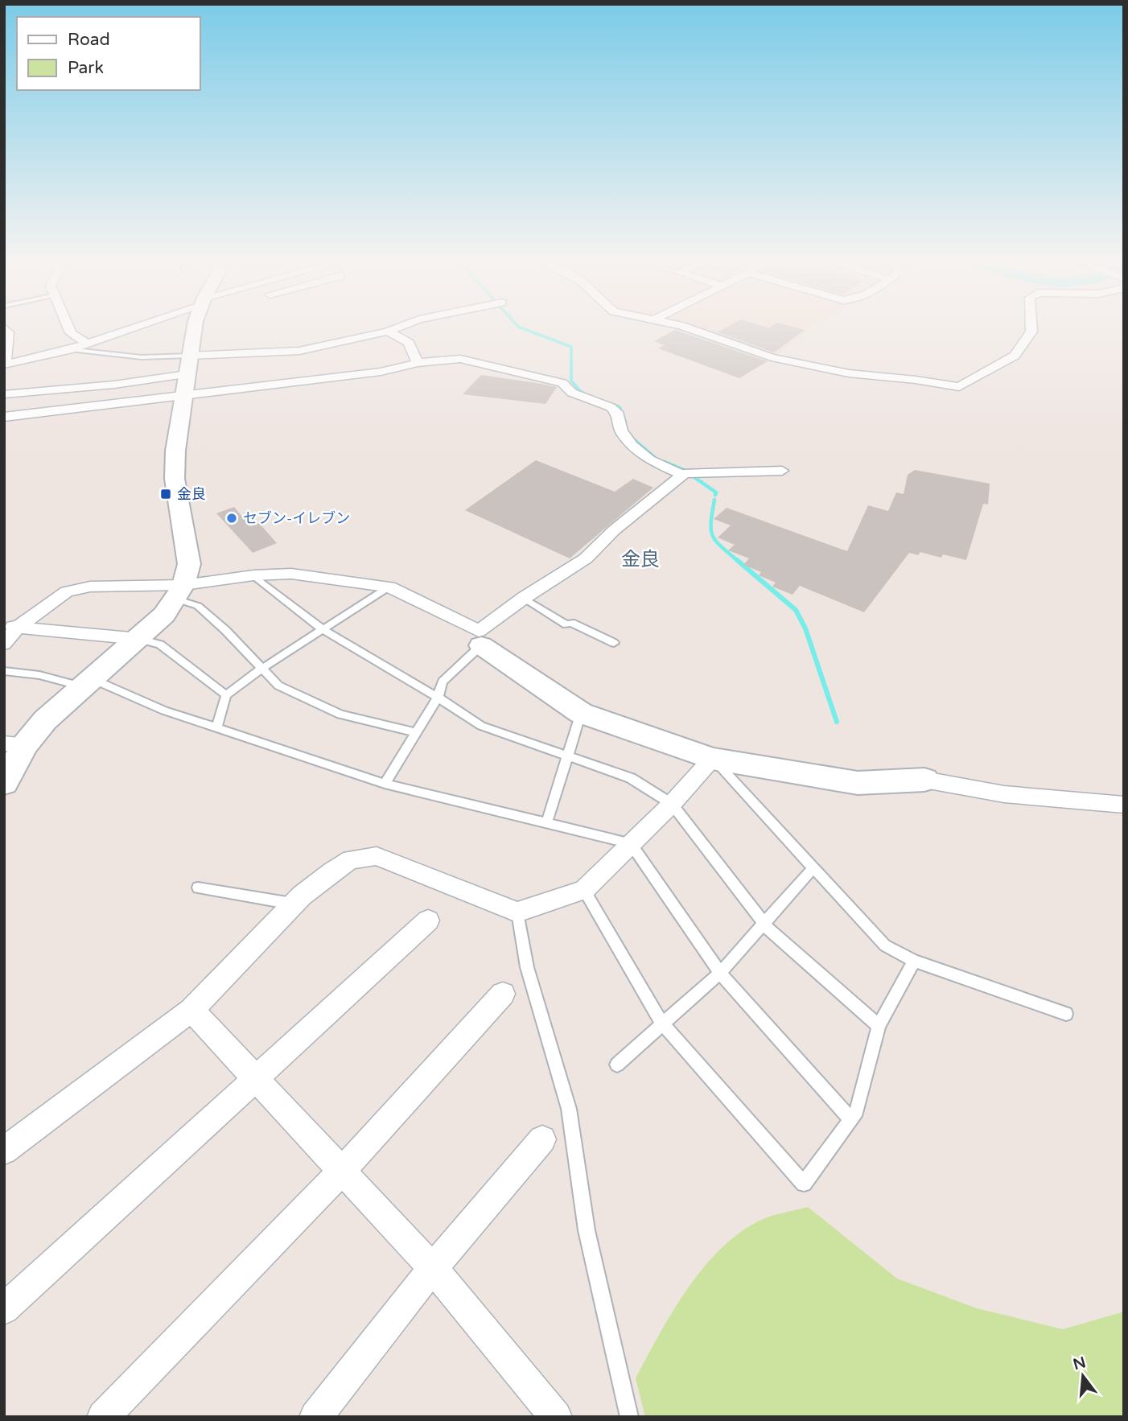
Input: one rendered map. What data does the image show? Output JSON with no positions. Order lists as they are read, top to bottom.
{
  "districts": ["金良"],
  "places": {
    "transit": ["金良"],
    "other": ["セブン-イレブン"]
  },
  "legend": ["Road", "Park"],
  "north": "top"
}
